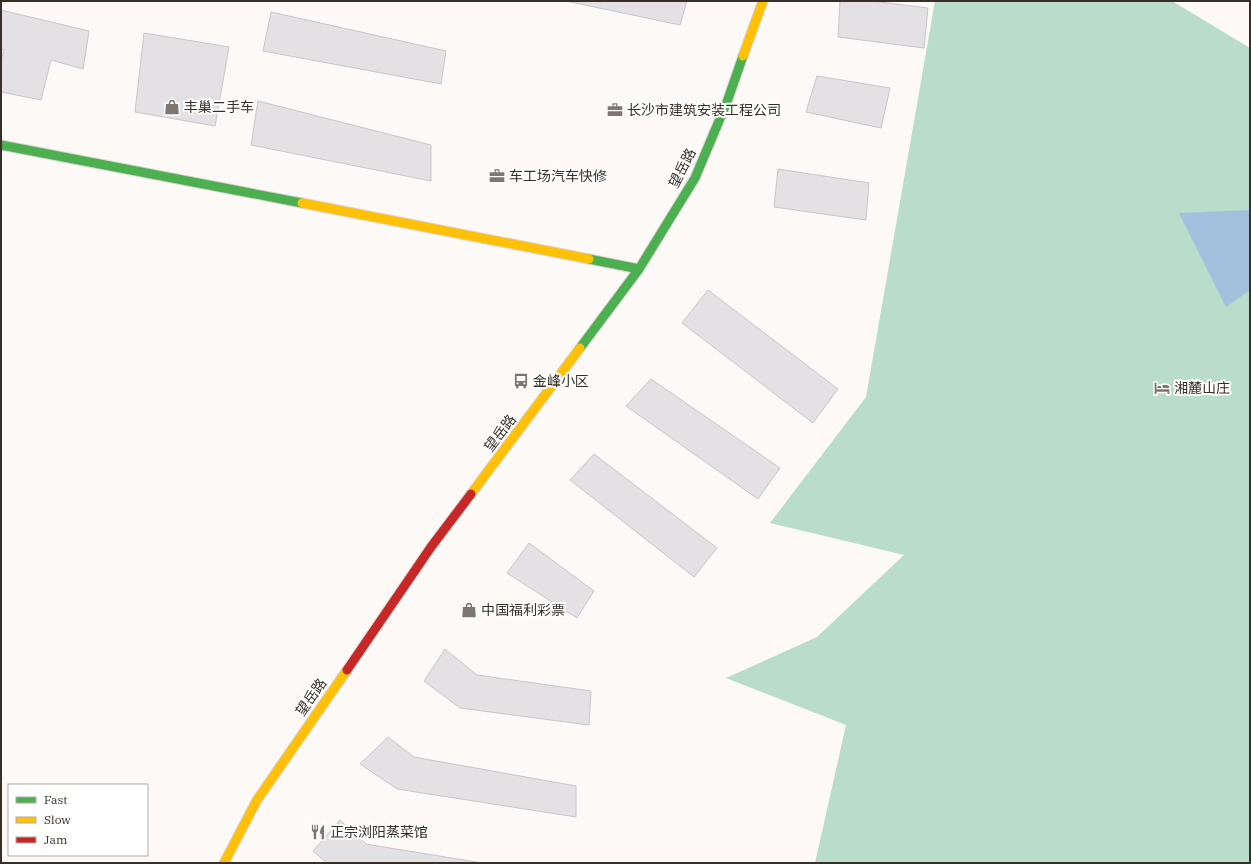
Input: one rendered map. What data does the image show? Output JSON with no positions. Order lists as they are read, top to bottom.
{
  "streets": {
    "street": ["望岳路"]
  },
  "places": {
    "shop": ["丰巢二手车", "中国福利彩票"],
    "office": ["长沙市建筑安装工程公司", "车工场汽车快修"],
    "bus stop": ["金峰小区"],
    "hotel": ["湘麓山庄"],
    "restaurant": ["正宗浏阳蒸菜馆"]
  },
  "legend": ["Fast", "Slow", "Jam"]
}
